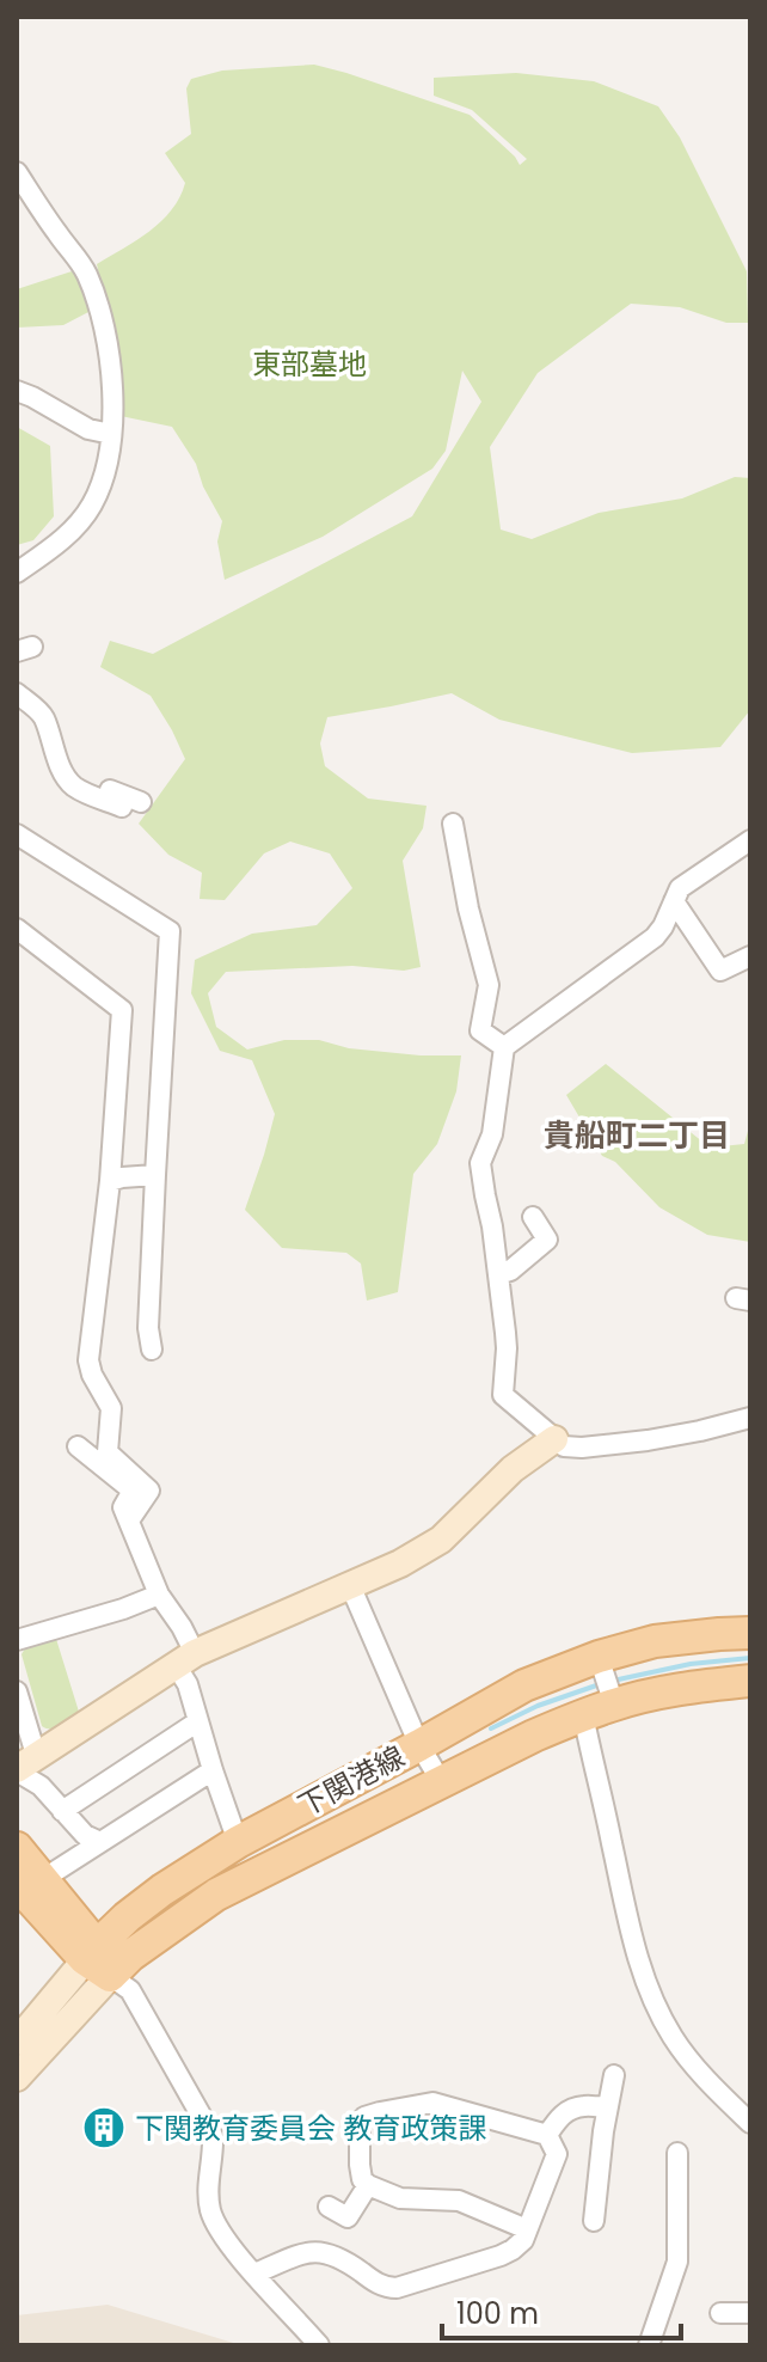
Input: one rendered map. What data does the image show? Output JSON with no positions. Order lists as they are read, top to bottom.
{
  "streets": {
    "main road": ["下関港線"]
  },
  "districts": ["貴船町二丁目"],
  "parks": ["東部墓地"],
  "places": {
    "building": ["下関教育委員会 教育政策課"]
  },
  "scale_bar": "100 m"
}
